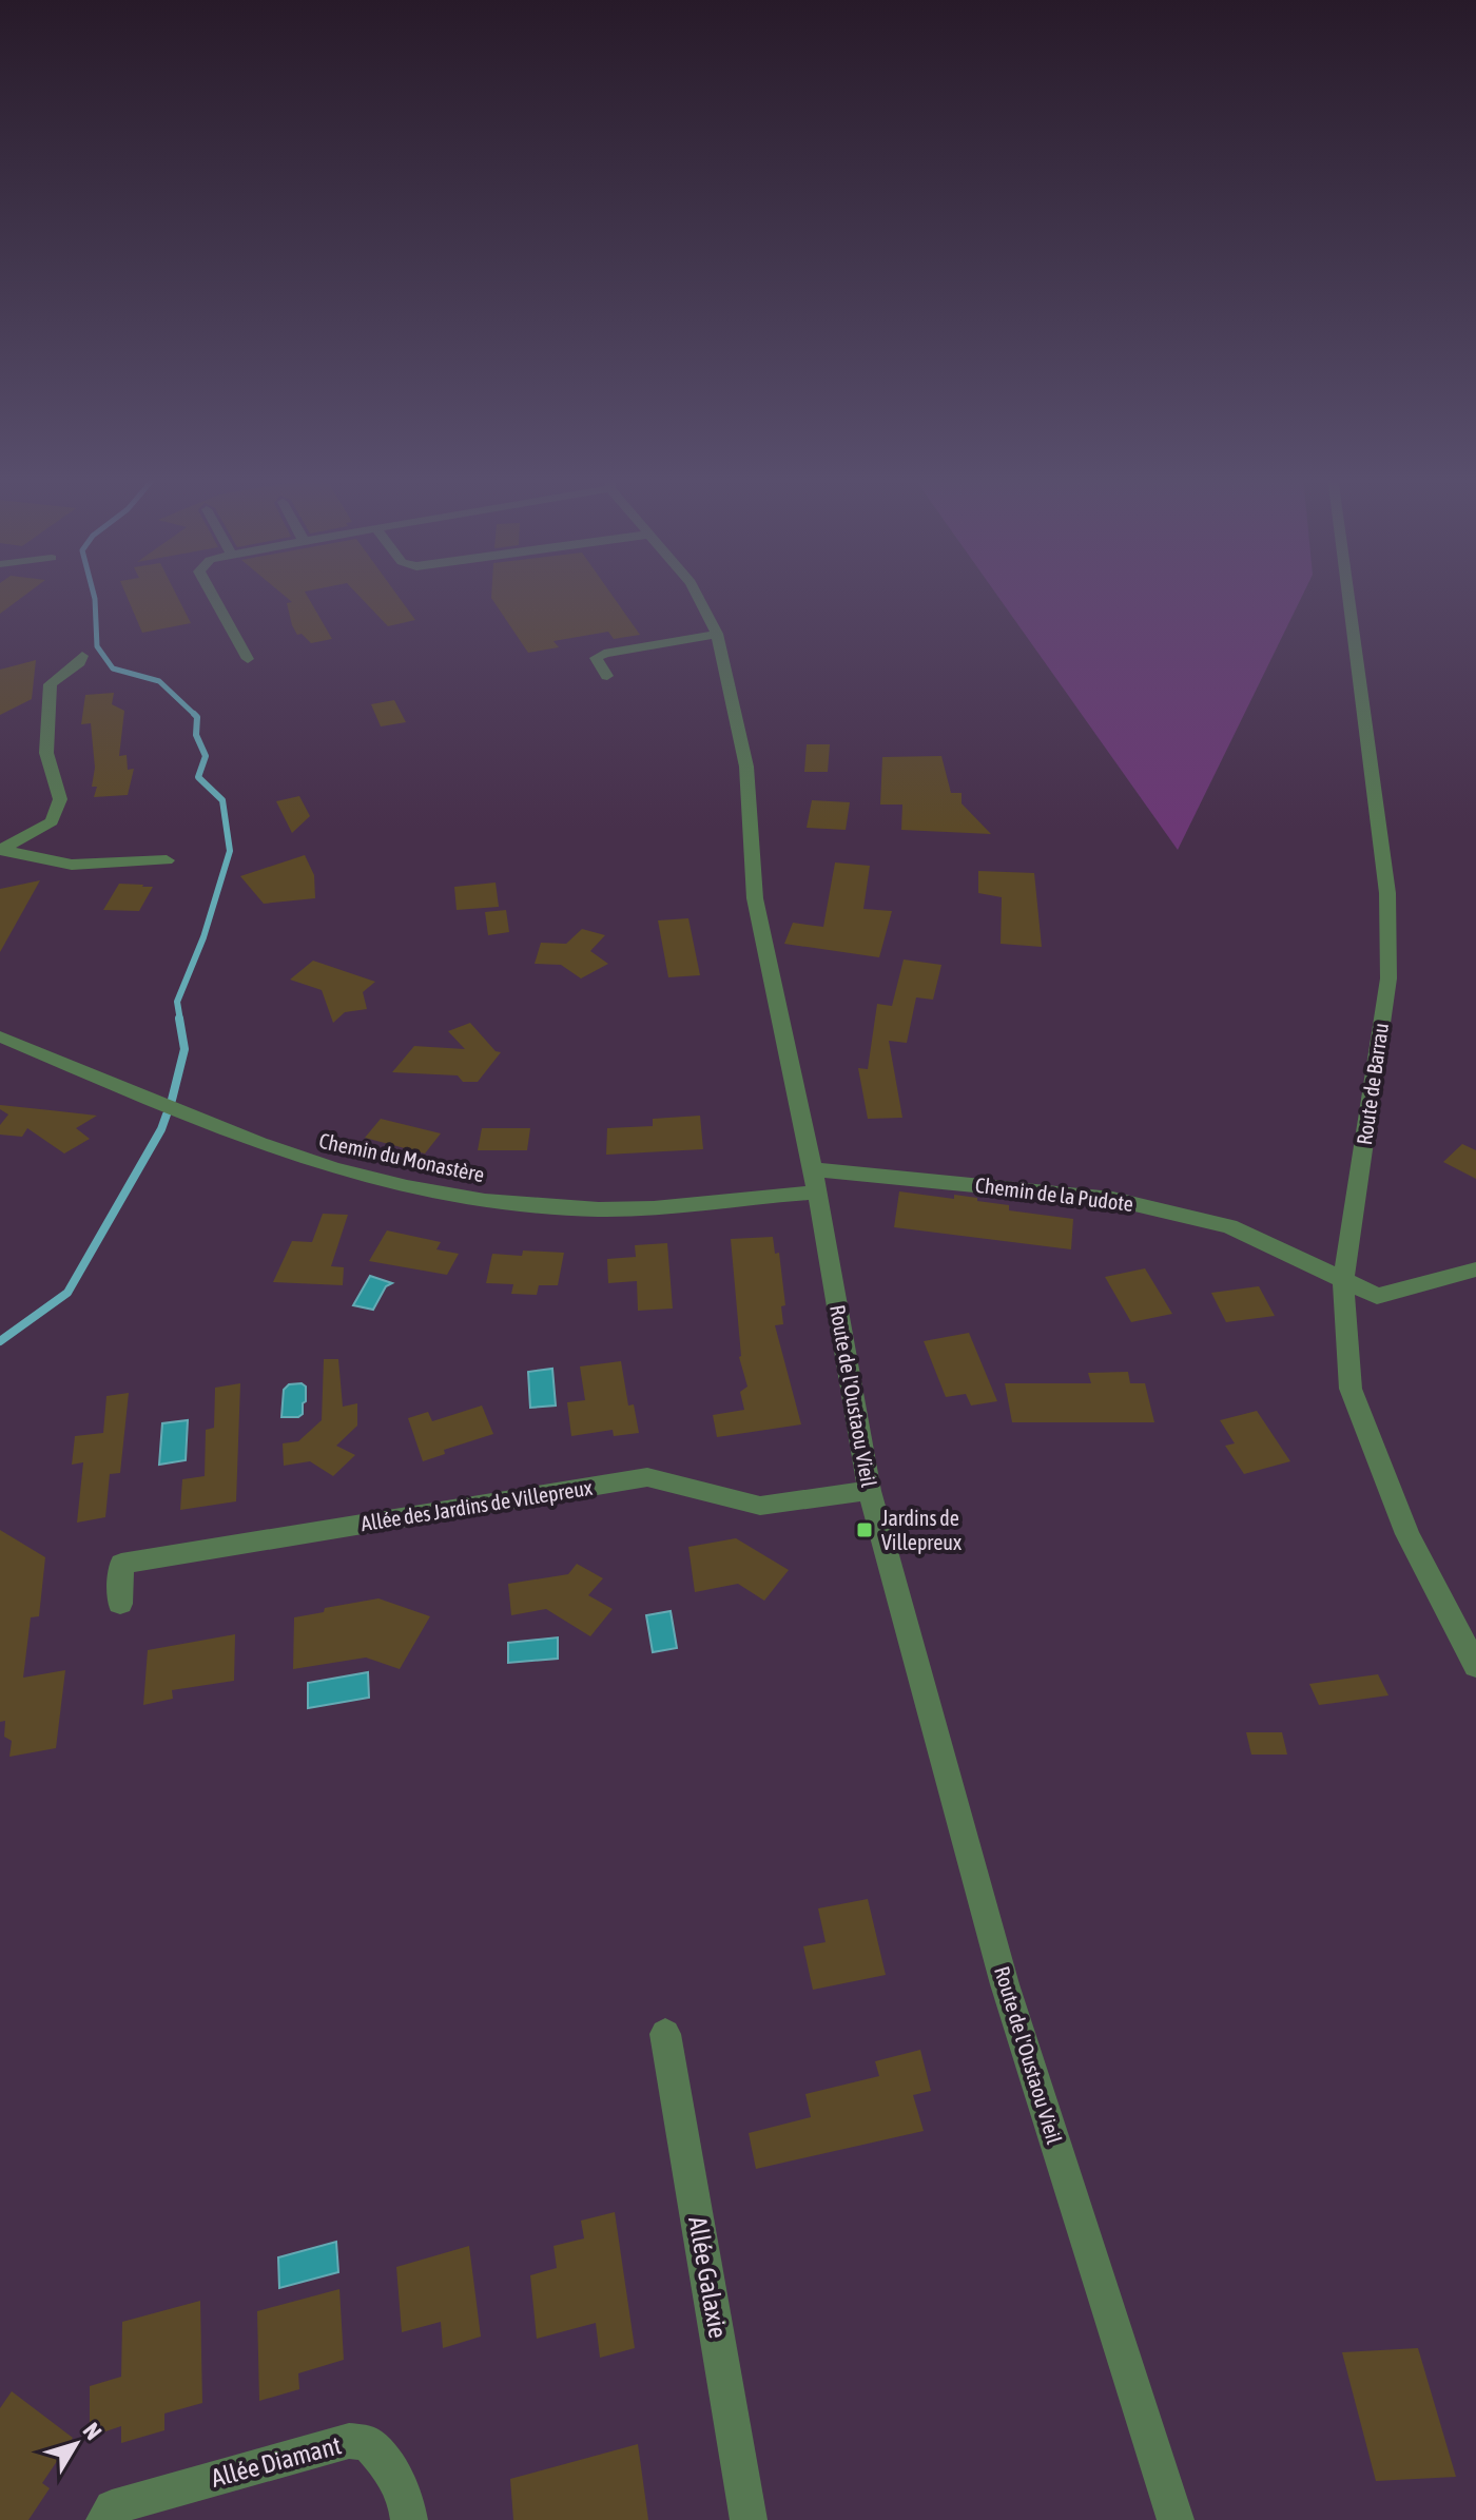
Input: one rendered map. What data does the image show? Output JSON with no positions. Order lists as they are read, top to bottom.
{
  "streets": {
    "street": [
      "Route de Barrau",
      "Chemin du Monastère",
      "Chemin de la Pudote",
      "Route de l'Oustaou Vieil",
      "Allée des Jardins de Villepreux",
      "Allée Galaxie",
      "Allée Diamant"
    ]
  },
  "crossings": [
    ["Route de Barrau", "Chemin de la Pudote"],
    ["Chemin du Monastère", "Chemin de la Pudote"],
    ["Chemin du Monastère", "Route de l'Oustaou Vieil"],
    ["Chemin de la Pudote", "Route de l'Oustaou Vieil"],
    ["Route de l'Oustaou Vieil", "Allée des Jardins de Villepreux"]
  ],
  "places": {
    "transit": ["Jardins de Villepreux"]
  },
  "north": "top right"
}
